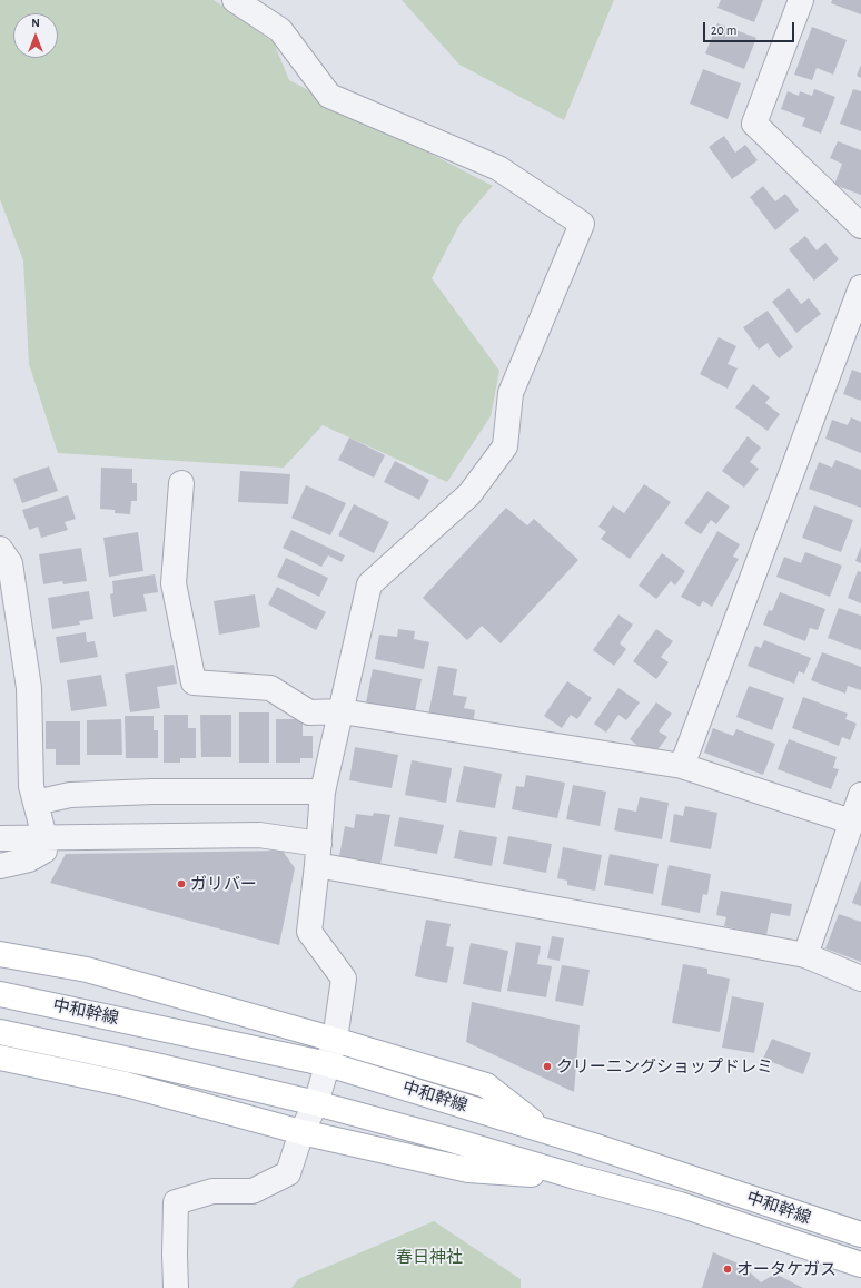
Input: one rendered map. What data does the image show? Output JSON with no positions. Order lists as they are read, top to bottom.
{
  "streets": {
    "main road": ["中和幹線"]
  },
  "parks": ["春日神社"],
  "places": ["ガリバー", "クリーニングショップドレミ", "オータケガス"],
  "scale_bar": "20 m",
  "north": "top"
}
